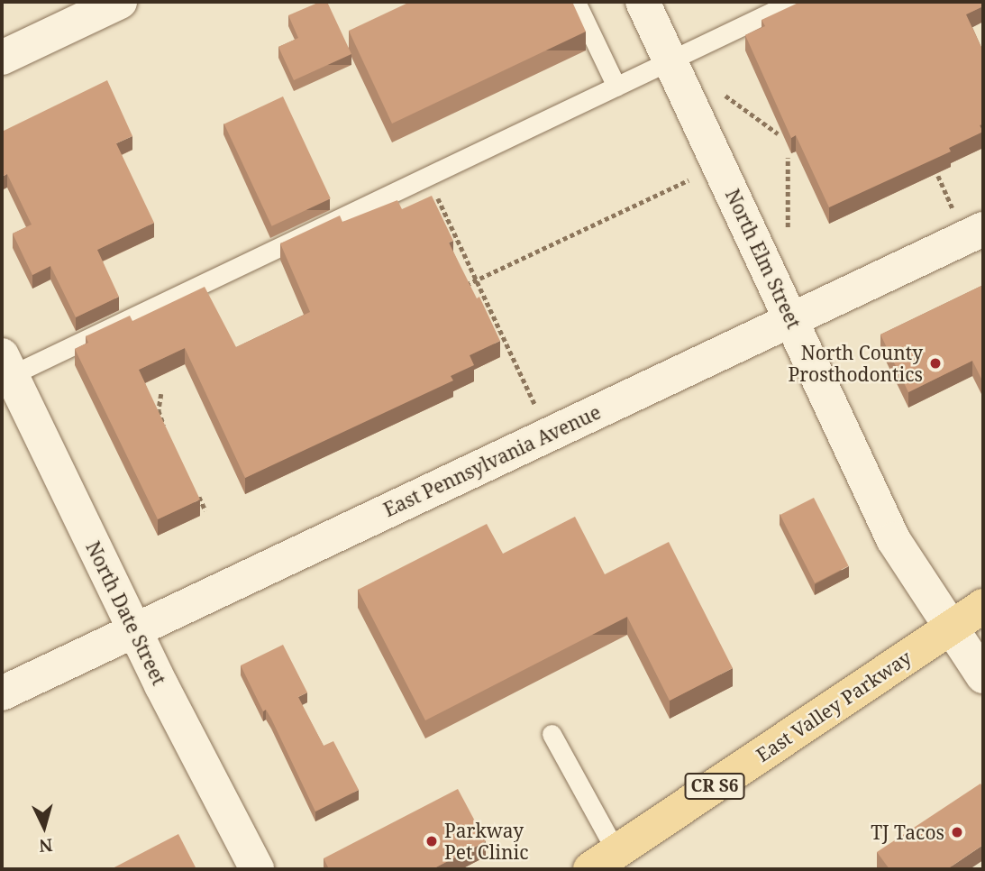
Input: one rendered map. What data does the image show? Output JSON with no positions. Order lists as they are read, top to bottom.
{
  "streets": {
    "main road": ["East Valley Parkway", "CR S6"],
    "street": ["North Elm Street", "East Pennsylvania Avenue", "North Date Street"]
  },
  "crossings": [
    ["North Elm Street", "East Pennsylvania Avenue"],
    ["North Elm Street", "East Valley Parkway"],
    ["East Pennsylvania Avenue", "North Date Street"]
  ],
  "places": ["North County Prosthodontics", "TJ Tacos", "Parkway Pet Clinic"],
  "north": "bottom"
}
